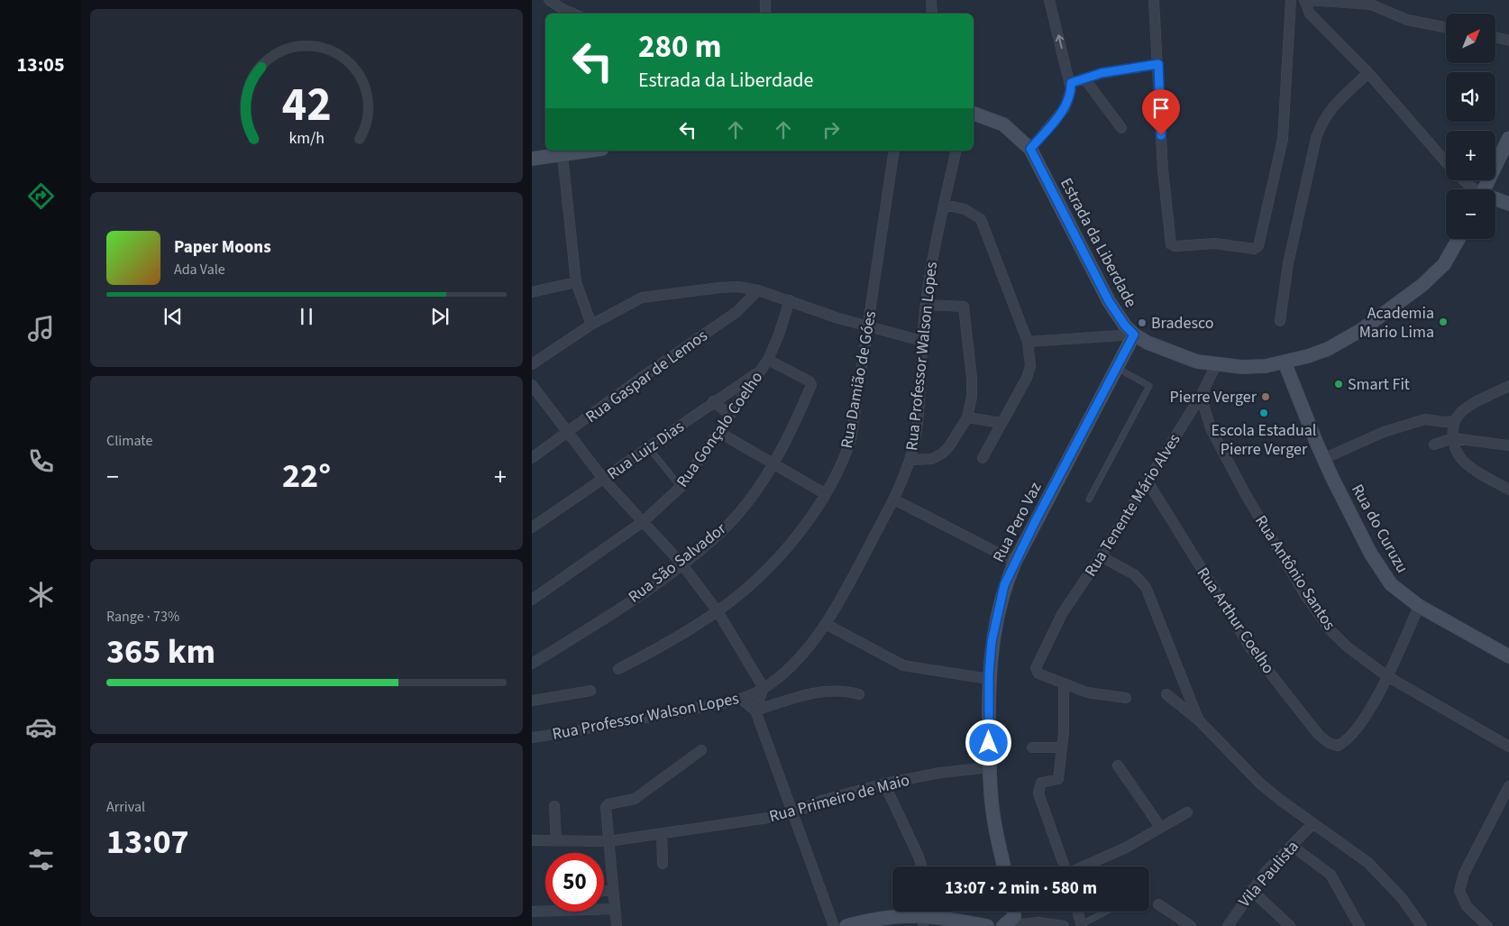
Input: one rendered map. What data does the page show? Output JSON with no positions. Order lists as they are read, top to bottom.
{
  "streets": {
    "main road": ["Estrada da Liberdade", "Rua Pero Vaz", "Rua do Curuzu"],
    "street": [
      "Rua Professor Walson Lopes",
      "Rua Gaspar de Lemos",
      "Rua Damião de Góes",
      "Rua Gonçalo Coelho",
      "Rua Luiz Dias",
      "Rua Tenente Mário Alves",
      "Rua São Salvador",
      "Rua Antônio Santos",
      "Rua Arthur Coelho",
      "Rua Primeiro de Maio",
      "Vila Paulista"
    ]
  },
  "crossings": [
    ["Estrada da Liberdade", "Rua Tenente Mário Alves"],
    ["Estrada da Liberdade", "Rua Pero Vaz"],
    ["Estrada da Liberdade", "Rua do Curuzu"],
    ["Rua Gonçalo Coelho", "Rua Luiz Dias"],
    ["Rua Gonçalo Coelho", "Rua São Salvador"],
    ["Rua Tenente Mário Alves", "Rua Antônio Santos"],
    ["Rua Tenente Mário Alves", "Rua Arthur Coelho"],
    ["Rua Pero Vaz", "Rua Primeiro de Maio"],
    ["Rua Antônio Santos", "Rua Arthur Coelho"]
  ],
  "places": [
    "Academia Mario Lima",
    "Bradesco",
    "Smart Fit",
    "Pierre Verger",
    "Escola Estadual Pierre Verger"
  ],
  "north": "top right",
  "page": {
    "tabs": "13:05",
    "map_buttons": ["+", "−"],
    "turn": ["280 m", "Estrada da Liberdade"],
    "song": ["Paper Moons", "Ada Vale"],
    "tile": [
      "Climate",
      ["Range · 73%", "365 km"],
      ["Arrival", "13:07"]
    ],
    "heat": ["−", "22°", "+"],
    "limit": "50",
    "trip": "13:07 · 2 min · 580 m",
    "gauge": ["42", "km/h"]
  }
}
